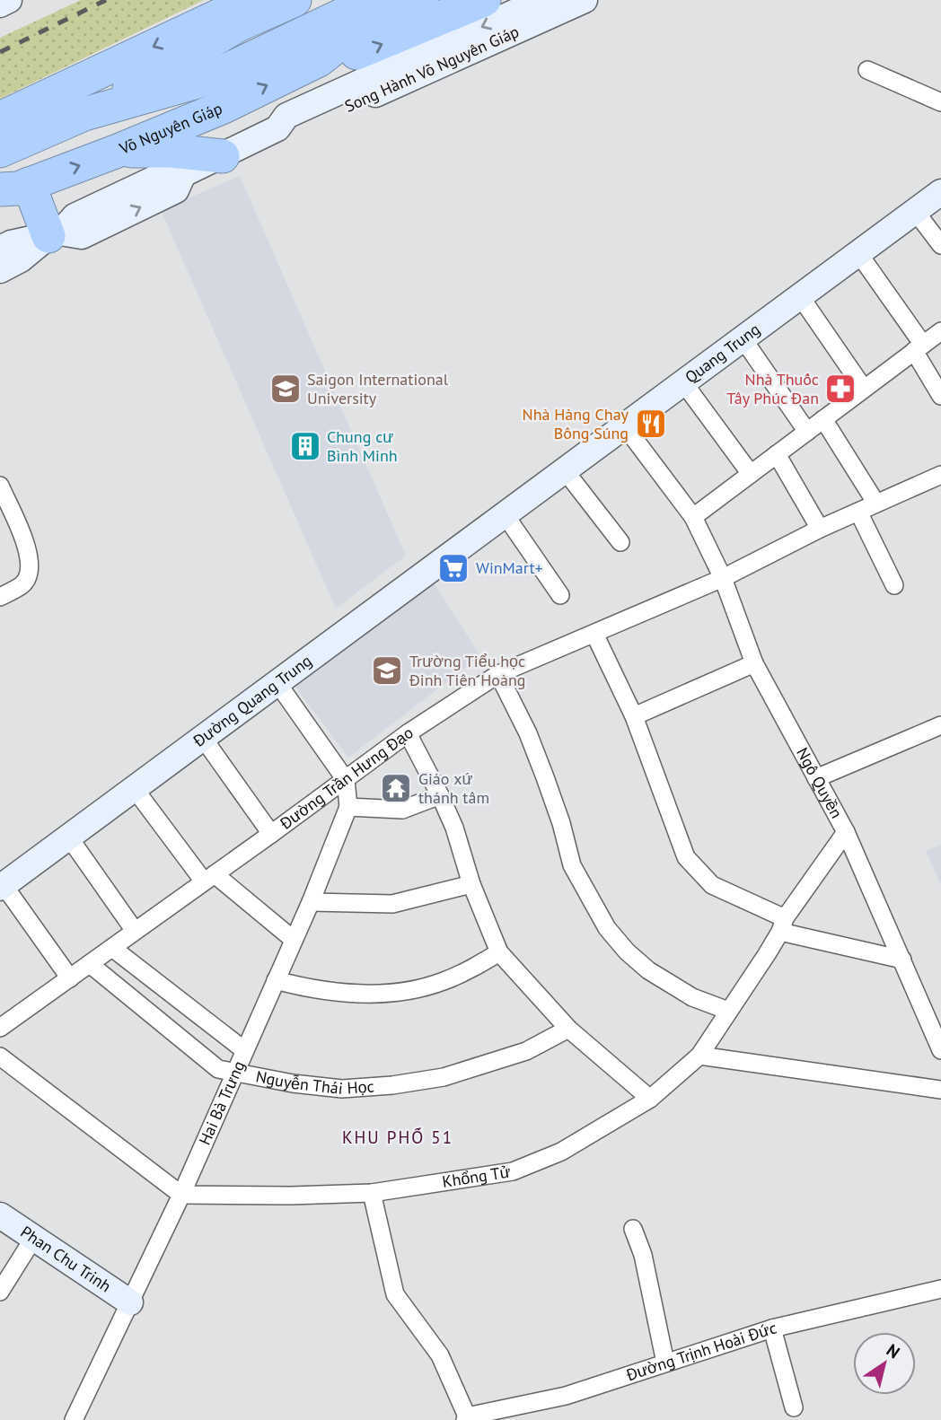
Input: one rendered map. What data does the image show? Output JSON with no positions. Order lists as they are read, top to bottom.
{
  "streets": {
    "highway": ["Võ Nguyên Giáp"],
    "street": [
      "Song Hành Võ Nguyên Giáp",
      "Quang Trung",
      "Đường Quang Trung",
      "Đường Trần Hưng Đạo",
      "Ngô Quyền",
      "Nguyễn Thái Học",
      "Hai Bà Trưng",
      "Khổng Tử",
      "Phan Chu Trinh",
      "Đường Trịnh Hoài Đức"
    ]
  },
  "crossings": [
    ["Quang Trung", "Đường Quang Trung"],
    ["Quang Trung", "Ngô Quyền"],
    ["Đường Trần Hưng Đạo", "Ngô Quyền"],
    ["Đường Trần Hưng Đạo", "Nguyễn Thái Học"],
    ["Đường Trần Hưng Đạo", "Hai Bà Trưng"],
    ["Ngô Quyền", "Khổng Tử"],
    ["Nguyễn Thái Học", "Hai Bà Trưng"],
    ["Hai Bà Trưng", "Khổng Tử"],
    ["Hai Bà Trưng", "Phan Chu Trinh"]
  ],
  "districts": ["KHU PHỐ 51"],
  "places": {
    "school or university": ["Saigon International University", "Trường Tiểu học Đinh Tiên Hoàng"],
    "pharmacy": ["Nhà Thuốc Tây Phúc Đan"],
    "restaurant": ["Nhà Hàng Chay Bông Súng"],
    "building": ["Chung cư Bình Minh"],
    "supermarket": ["WinMart+"],
    "temple": ["Giáo xứ thánh tâm"]
  },
  "north": "top right"
}
